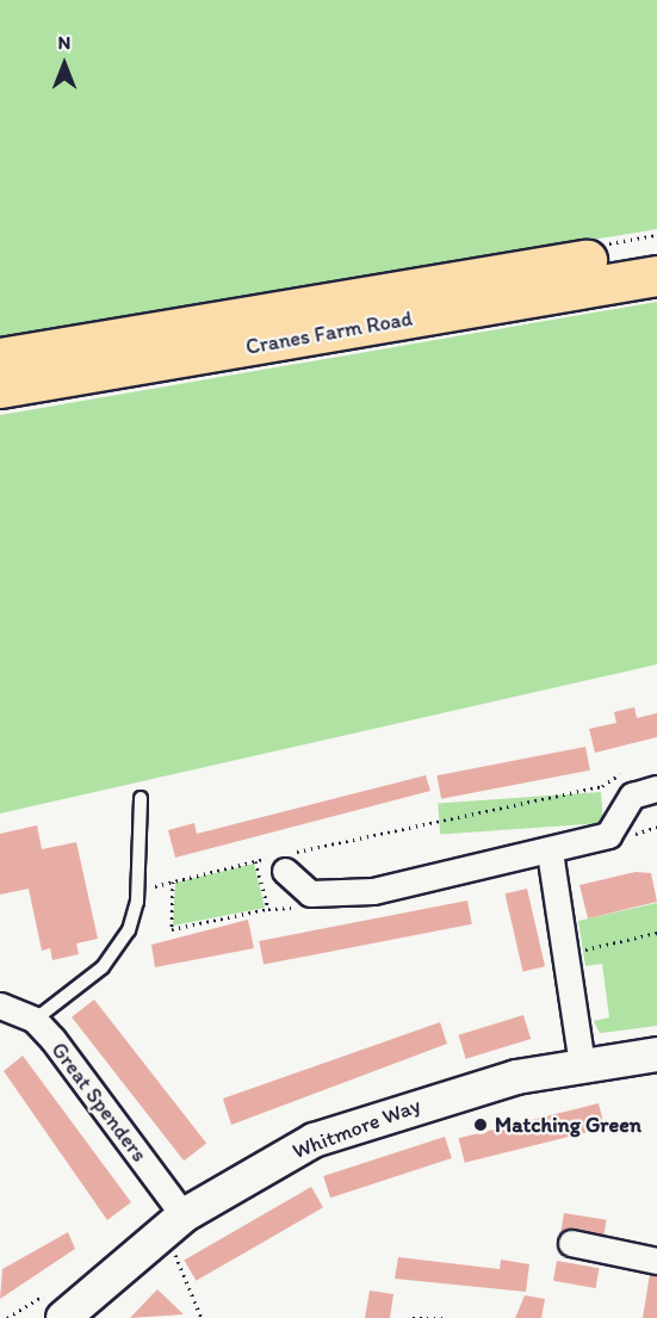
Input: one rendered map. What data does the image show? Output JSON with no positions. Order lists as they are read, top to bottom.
{
  "streets": {
    "main road": ["Cranes Farm Road"],
    "street": ["Great Spenders", "Whitmore Way"]
  },
  "crossings": [
    ["Great Spenders", "Whitmore Way"]
  ],
  "places": ["Matching Green"],
  "north": "top"
}
